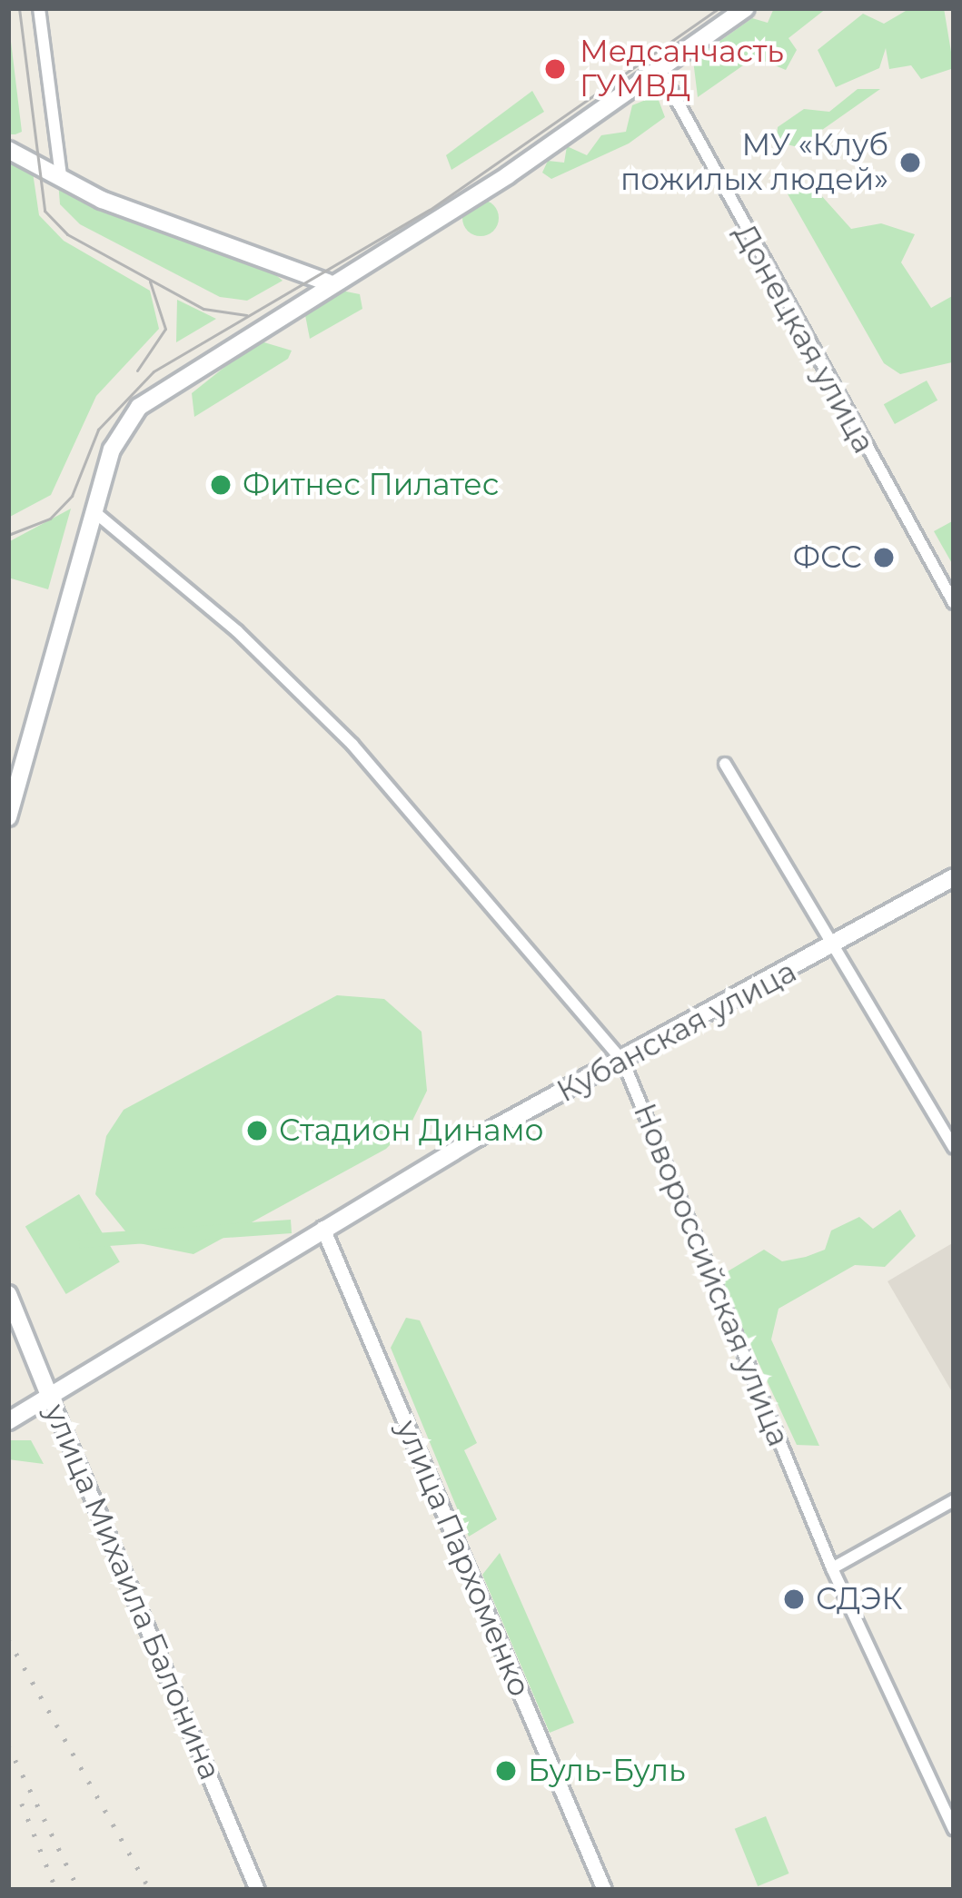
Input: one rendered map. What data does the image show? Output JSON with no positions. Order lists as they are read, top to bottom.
{
  "streets": {
    "main road": ["Кубанская улица", "улица Михаила Балонина"],
    "street": ["Донецкая улица", "Новороссийская улица", "улица Пархоменко"]
  },
  "crossings": [
    ["Кубанская улица", "Новороссийская улица"],
    ["Кубанская улица", "улица Пархоменко"],
    ["Кубанская улица", "улица Михаила Балонина"]
  ],
  "places": [
    "Медсанчасть ГУМВД",
    "МУ «Клуб пожилых людей»",
    "Фитнес Пилатес",
    "ФСС",
    "Стадион Динамо",
    "СДЭК",
    "Буль-Буль"
  ]
}
